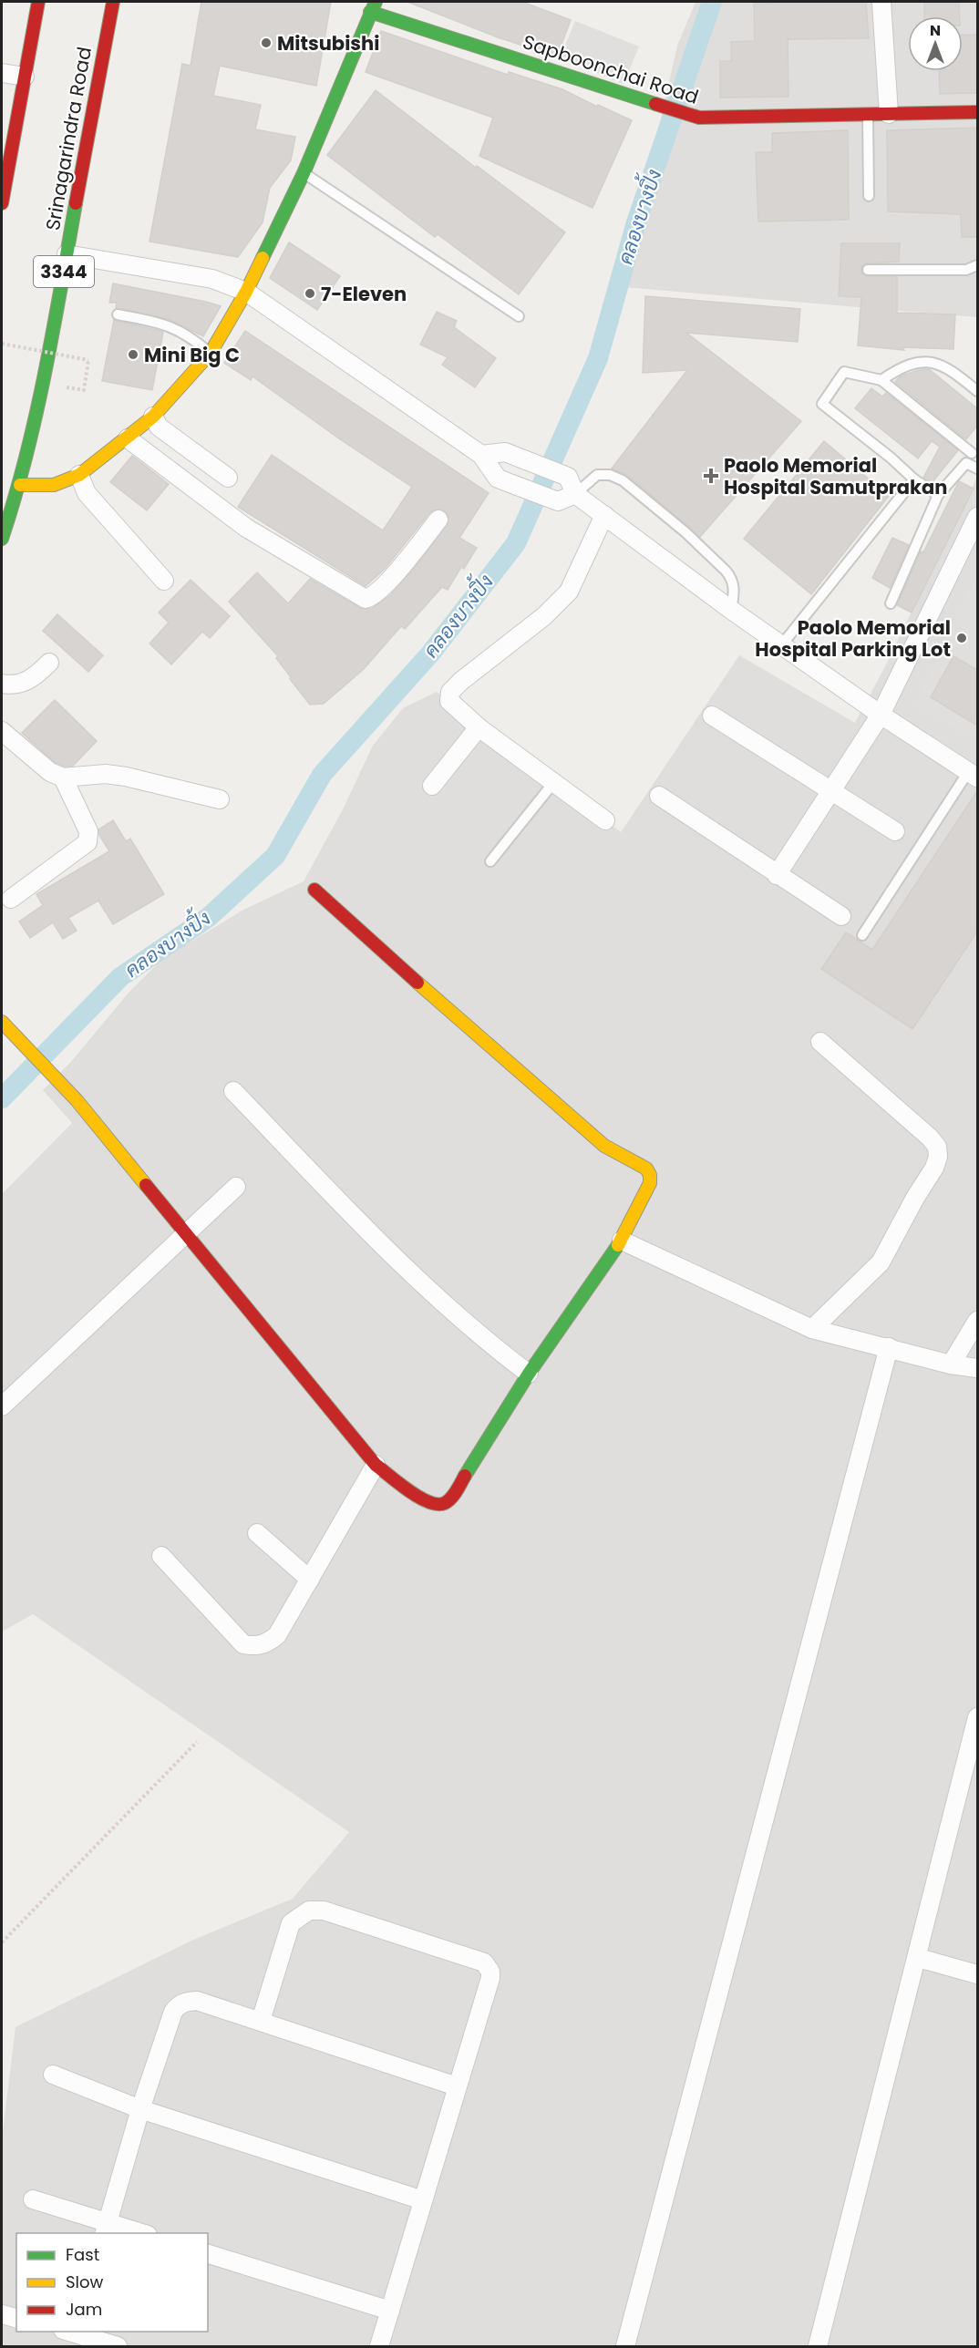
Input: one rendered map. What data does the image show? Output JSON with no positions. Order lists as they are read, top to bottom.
{
  "streets": {
    "street": ["Sapboonchai Road", "Srinagarindra Road", "3344"]
  },
  "water": ["คลองบางปิ้ง"],
  "places": {
    "other": [
      "Mitsubishi",
      "7-Eleven",
      "Mini Big C",
      "Paolo Memorial Hospital Parking Lot"
    ],
    "health": ["Paolo Memorial Hospital Samutprakan"]
  },
  "legend": ["Fast", "Slow", "Jam"],
  "north": "top"
}
